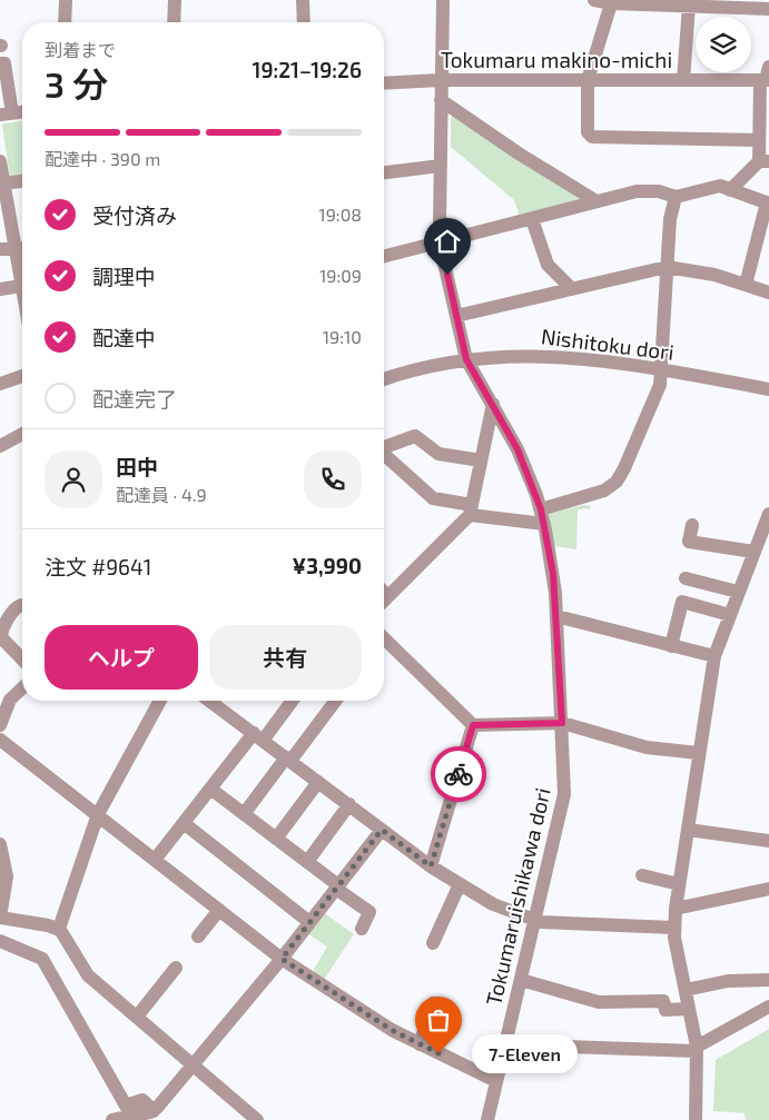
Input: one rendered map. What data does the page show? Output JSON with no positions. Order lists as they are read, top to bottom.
{
  "streets": {
    "street": ["Tokumaru makino-michi", "Nishitoku dori", "Tokumaruishikawa dori"]
  },
  "crossings": [
    ["Tokumaru makino-michi", "Tokumaruishikawa dori"],
    ["Nishitoku dori", "Tokumaruishikawa dori"]
  ],
  "places": ["7-Eleven"],
  "page": {
    "heading": ["3 分", "到着まで", "19:21–19:26"],
    "panel": [
      "田中",
      "配達員 · 4.9",
      "注文 #9641",
      "¥3,990"
    ],
    "bar": "配達中 · 390 m",
    "list": [
      ["受付済み", "19:08"],
      ["調理中", "19:09"],
      ["配達中", "19:10"],
      "配達完了"
    ],
    "buttons": ["ヘルプ", "共有"],
    "bubble": "7-Eleven"
  }
}
